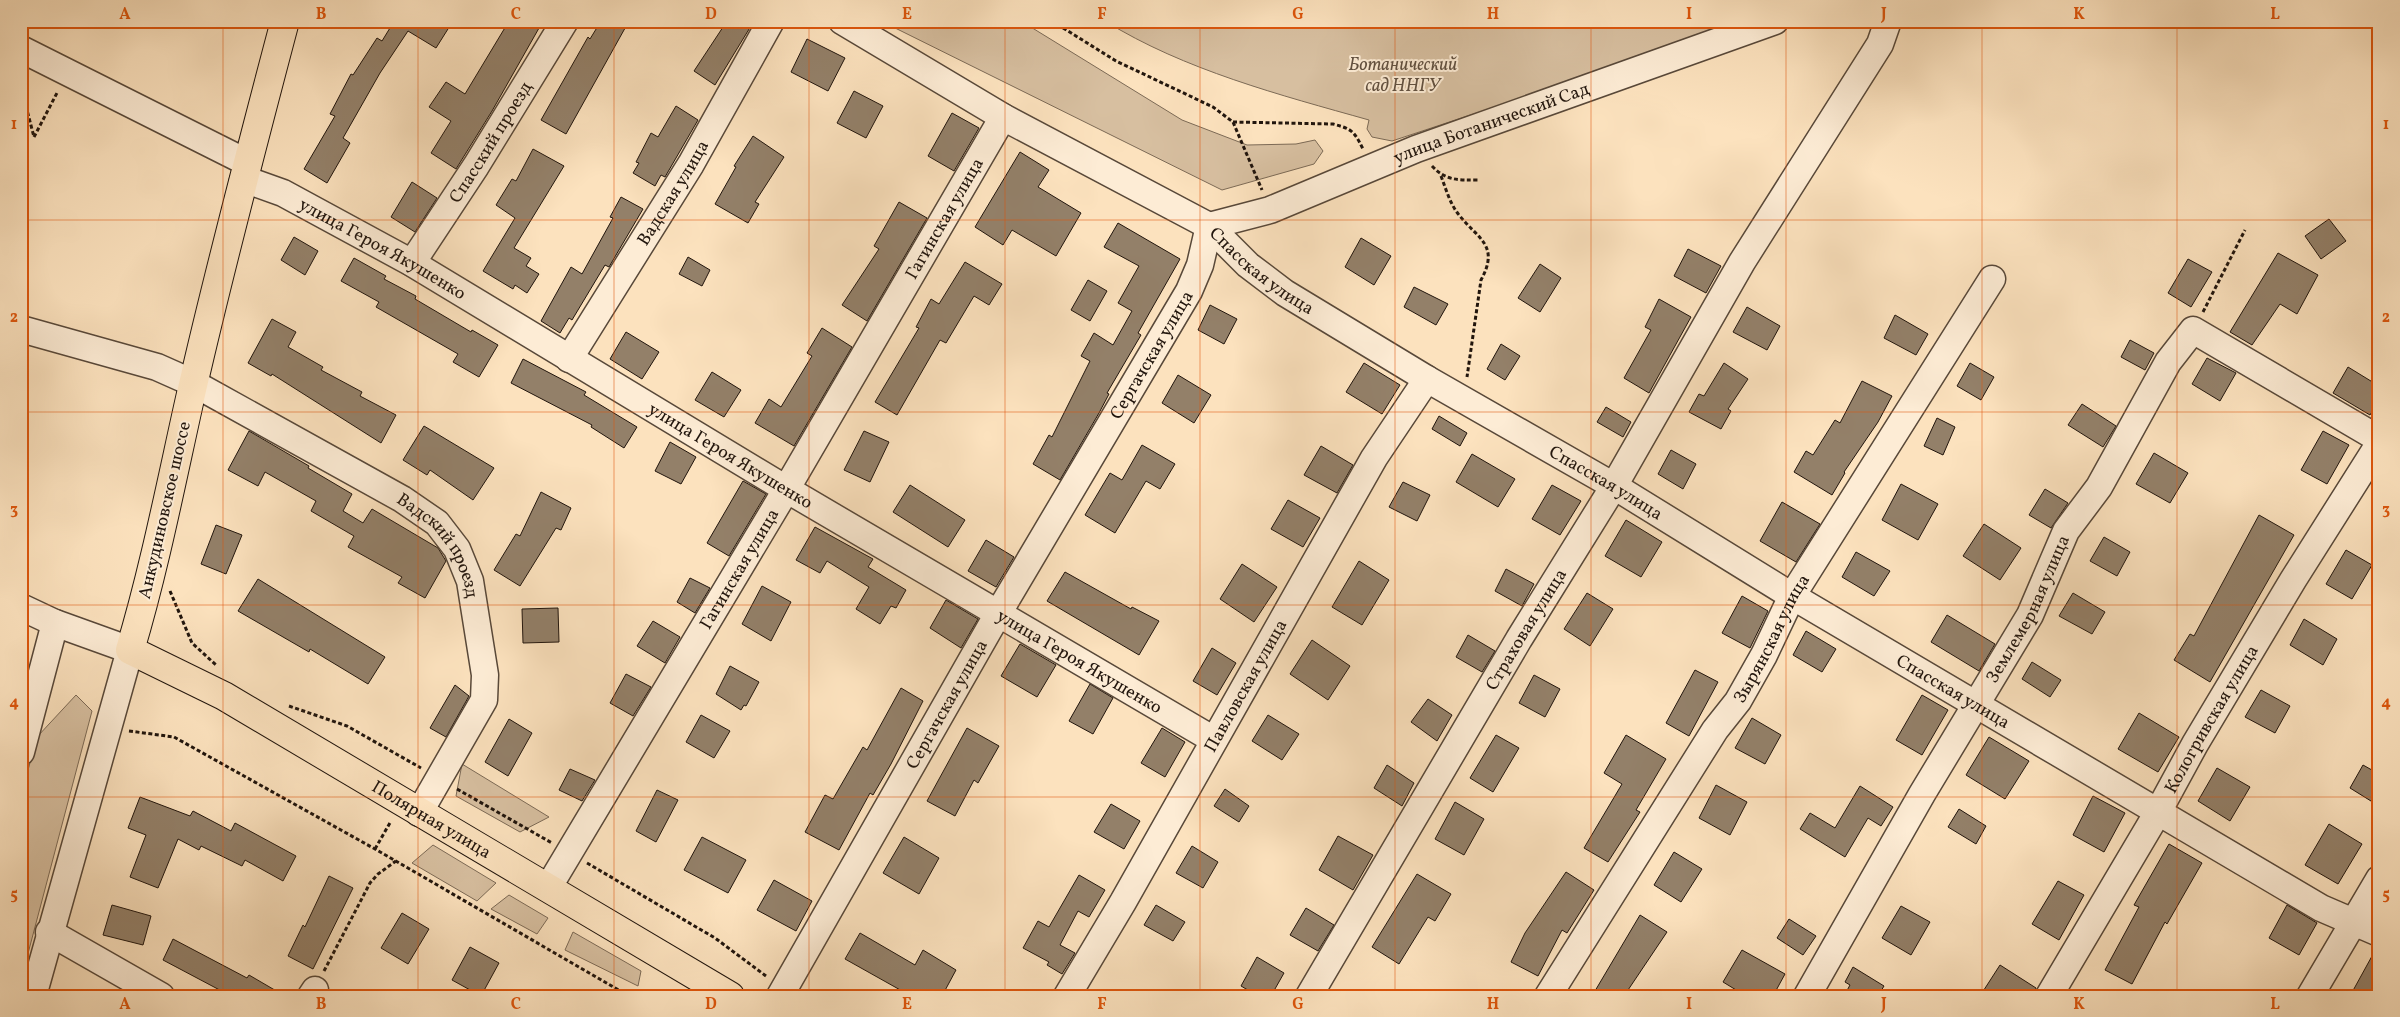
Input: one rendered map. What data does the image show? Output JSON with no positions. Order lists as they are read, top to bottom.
{
  "streets": {
    "main road": ["Анкудиновское шоссе", "Полярная улица"],
    "street": [
      "улица Ботанический Сад",
      "Спасский проезд",
      "Вадская улица",
      "Гагинская улица",
      "улица Героя Якушенко",
      "Спасская улица",
      "Сергачская улица",
      "Вадский проезд",
      "Землемерная улица",
      "Страховая улица",
      "Зырянская улица",
      "Павловская улица",
      "Кологривская улица"
    ]
  },
  "crossings": [
    ["улица Ботанический Сад", "Спасская улица"],
    ["улица Ботанический Сад", "Сергачская улица"],
    ["Спасский проезд", "улица Героя Якушенко"],
    ["Вадская улица", "улица Героя Якушенко"],
    ["Гагинская улица", "улица Героя Якушенко"],
    ["Гагинская улица", "Спасская улица"],
    ["Гагинская улица", "Полярная улица"],
    ["улица Героя Якушенко", "Сергачская улица"],
    ["улица Героя Якушенко", "Анкудиновское шоссе"],
    ["улица Героя Якушенко", "Павловская улица"],
    ["Спасская улица", "Сергачская улица"],
    ["Спасская улица", "Землемерная улица"],
    ["Спасская улица", "Страховая улица"],
    ["Спасская улица", "Зырянская улица"],
    ["Спасская улица", "Павловская улица"],
    ["Спасская улица", "Кологривская улица"],
    ["Анкудиновское шоссе", "Вадский проезд"],
    ["Анкудиновское шоссе", "Полярная улица"],
    ["Вадский проезд", "Полярная улица"]
  ],
  "parks": ["Ботанический сад ННГУ"],
  "grid": {
    "columns": [
      "A",
      "B",
      "C",
      "D",
      "E",
      "F",
      "G",
      "H",
      "I",
      "J",
      "K",
      "L"
    ],
    "rows": [
      "1",
      "2",
      "3",
      "4",
      "5"
    ]
  }
}
